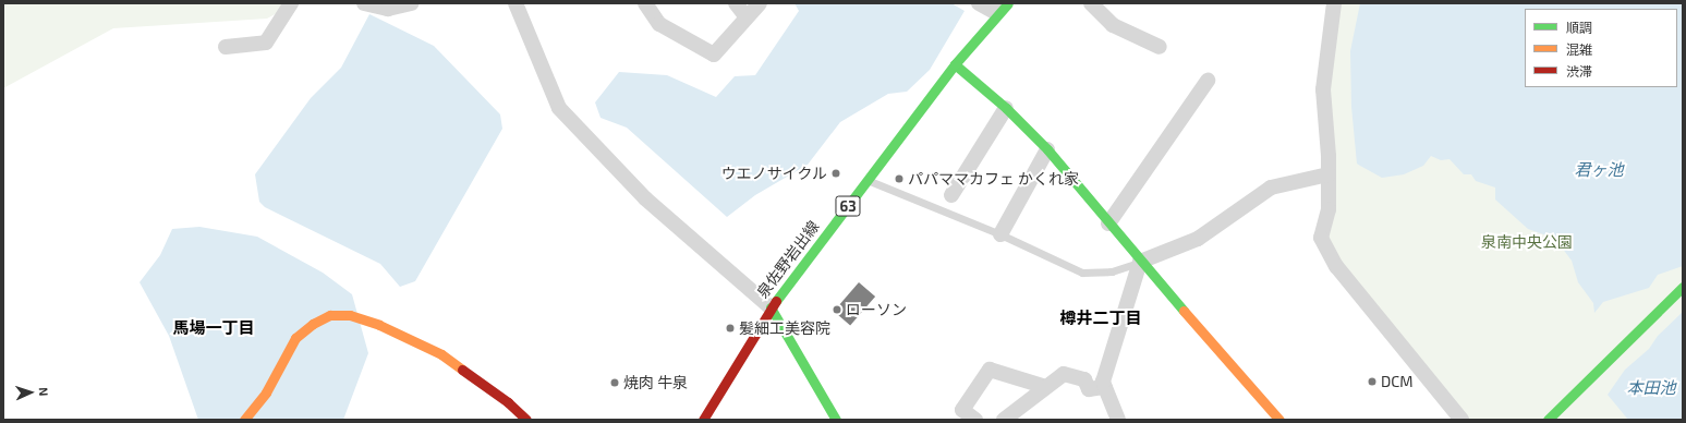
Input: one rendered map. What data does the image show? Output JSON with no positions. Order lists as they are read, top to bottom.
{
  "streets": {
    "street": ["63", "泉佐野岩出線"]
  },
  "districts": ["樽井二丁目", "馬場一丁目"],
  "water": ["君ヶ池", "本田池"],
  "parks": ["泉南中央公園"],
  "places": [
    "ウエノサイクル",
    "パパママカフェ かくれ家",
    "ローソン",
    "髪細工美容院",
    "DCM",
    "焼肉 牛泉"
  ],
  "legend": ["順調", "混雑", "渋滞"],
  "north": "right"
}
